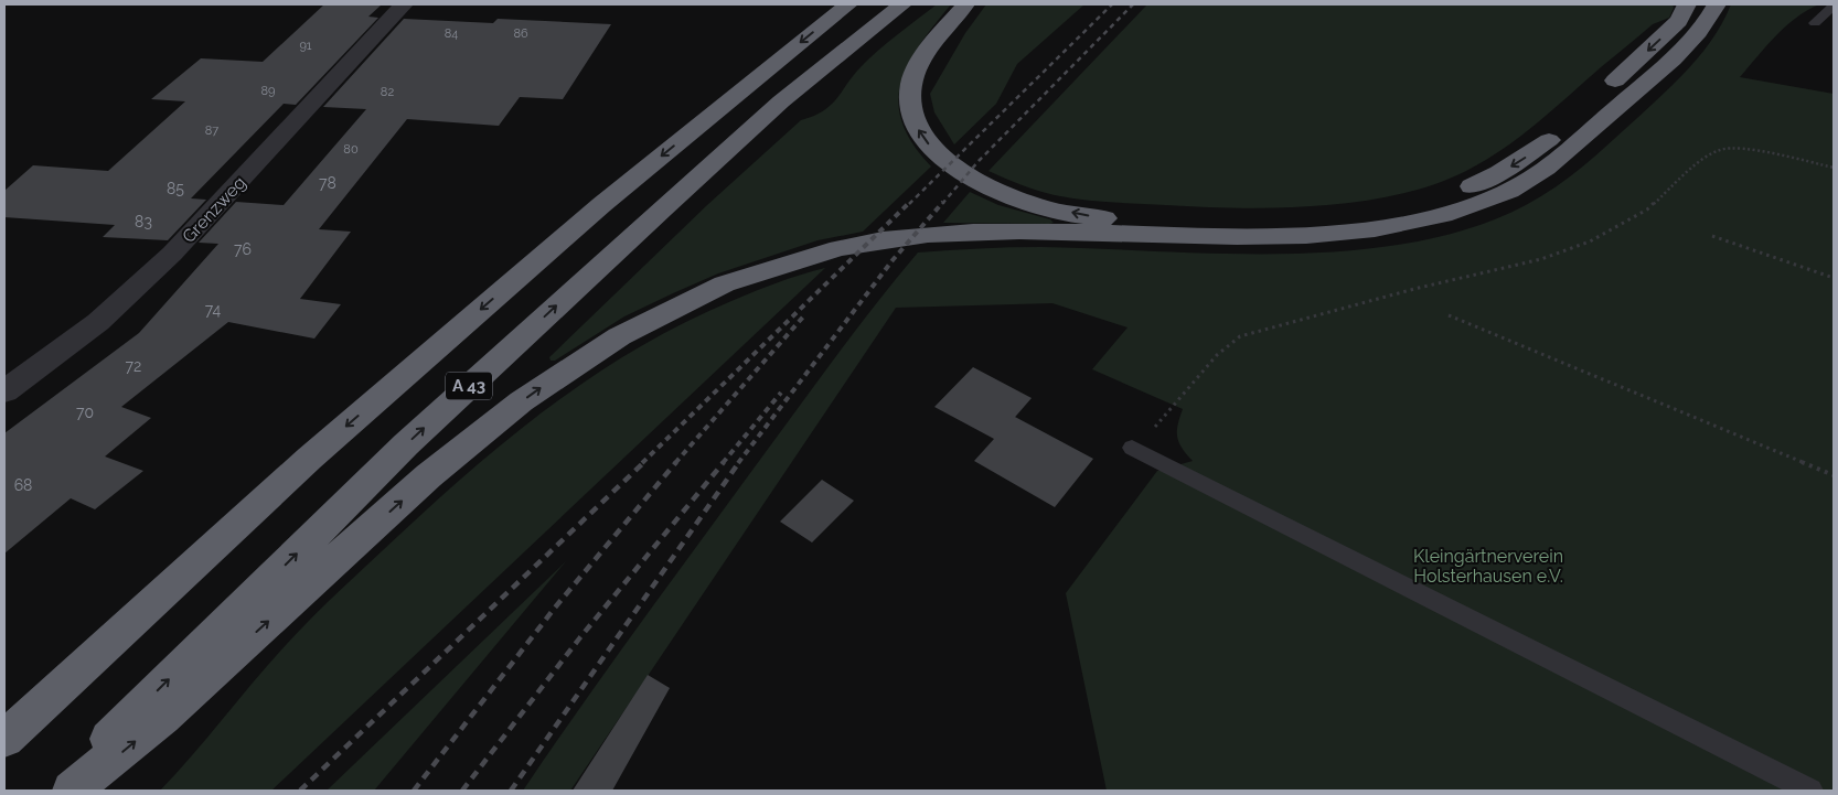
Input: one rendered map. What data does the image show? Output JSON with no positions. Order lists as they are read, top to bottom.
{
  "streets": {
    "highway": ["A 43"],
    "street": ["Grenzweg"]
  },
  "parks": ["Kleingärtnerverein Holsterhausen e.V."],
  "house_numbers": [
    "84",
    "86",
    "91",
    "89",
    "82",
    "87",
    "80",
    "78",
    "85",
    "83",
    "76",
    "74",
    "72",
    "70",
    "68"
  ]
}
